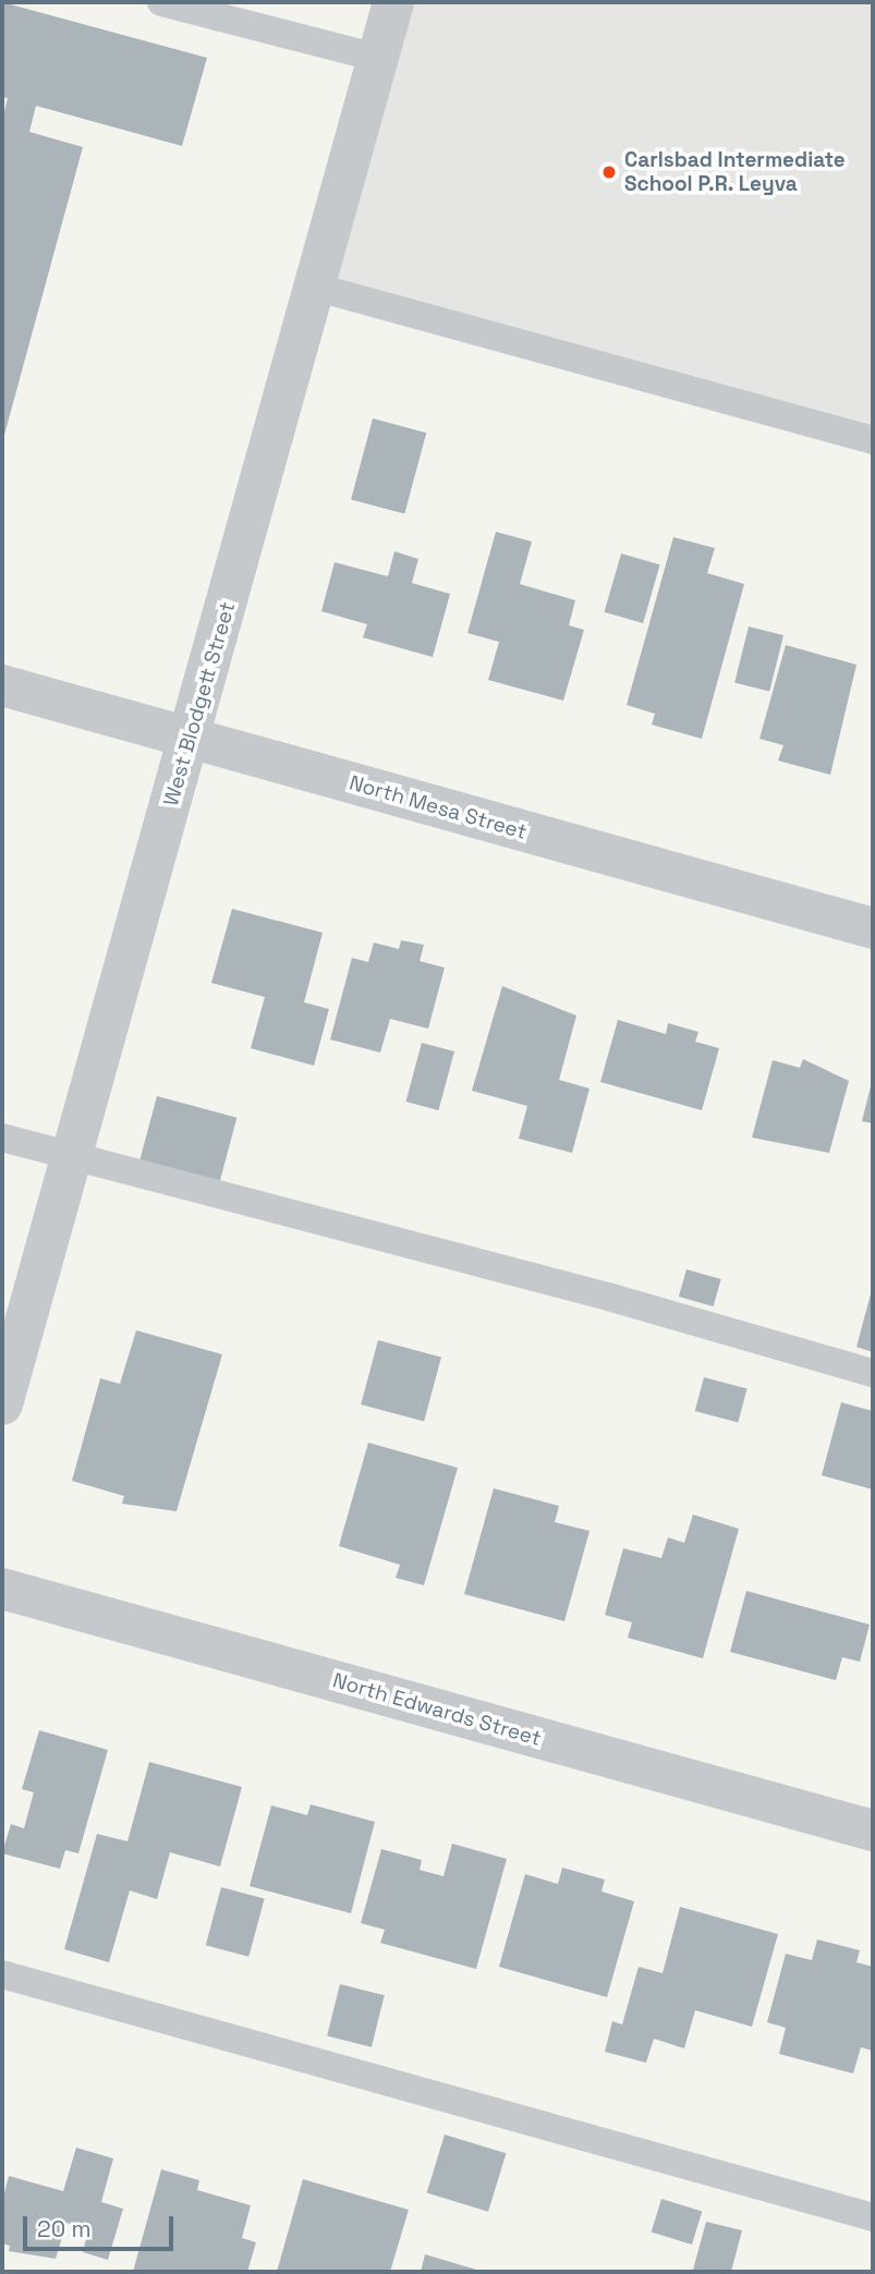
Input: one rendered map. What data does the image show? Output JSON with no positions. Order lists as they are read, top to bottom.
{
  "streets": {
    "street": ["West Blodgett Street", "North Mesa Street", "North Edwards Street"]
  },
  "crossings": [
    ["West Blodgett Street", "North Mesa Street"]
  ],
  "places": ["Carlsbad Intermediate School P.R. Leyva"],
  "scale_bar": "20 m"
}
